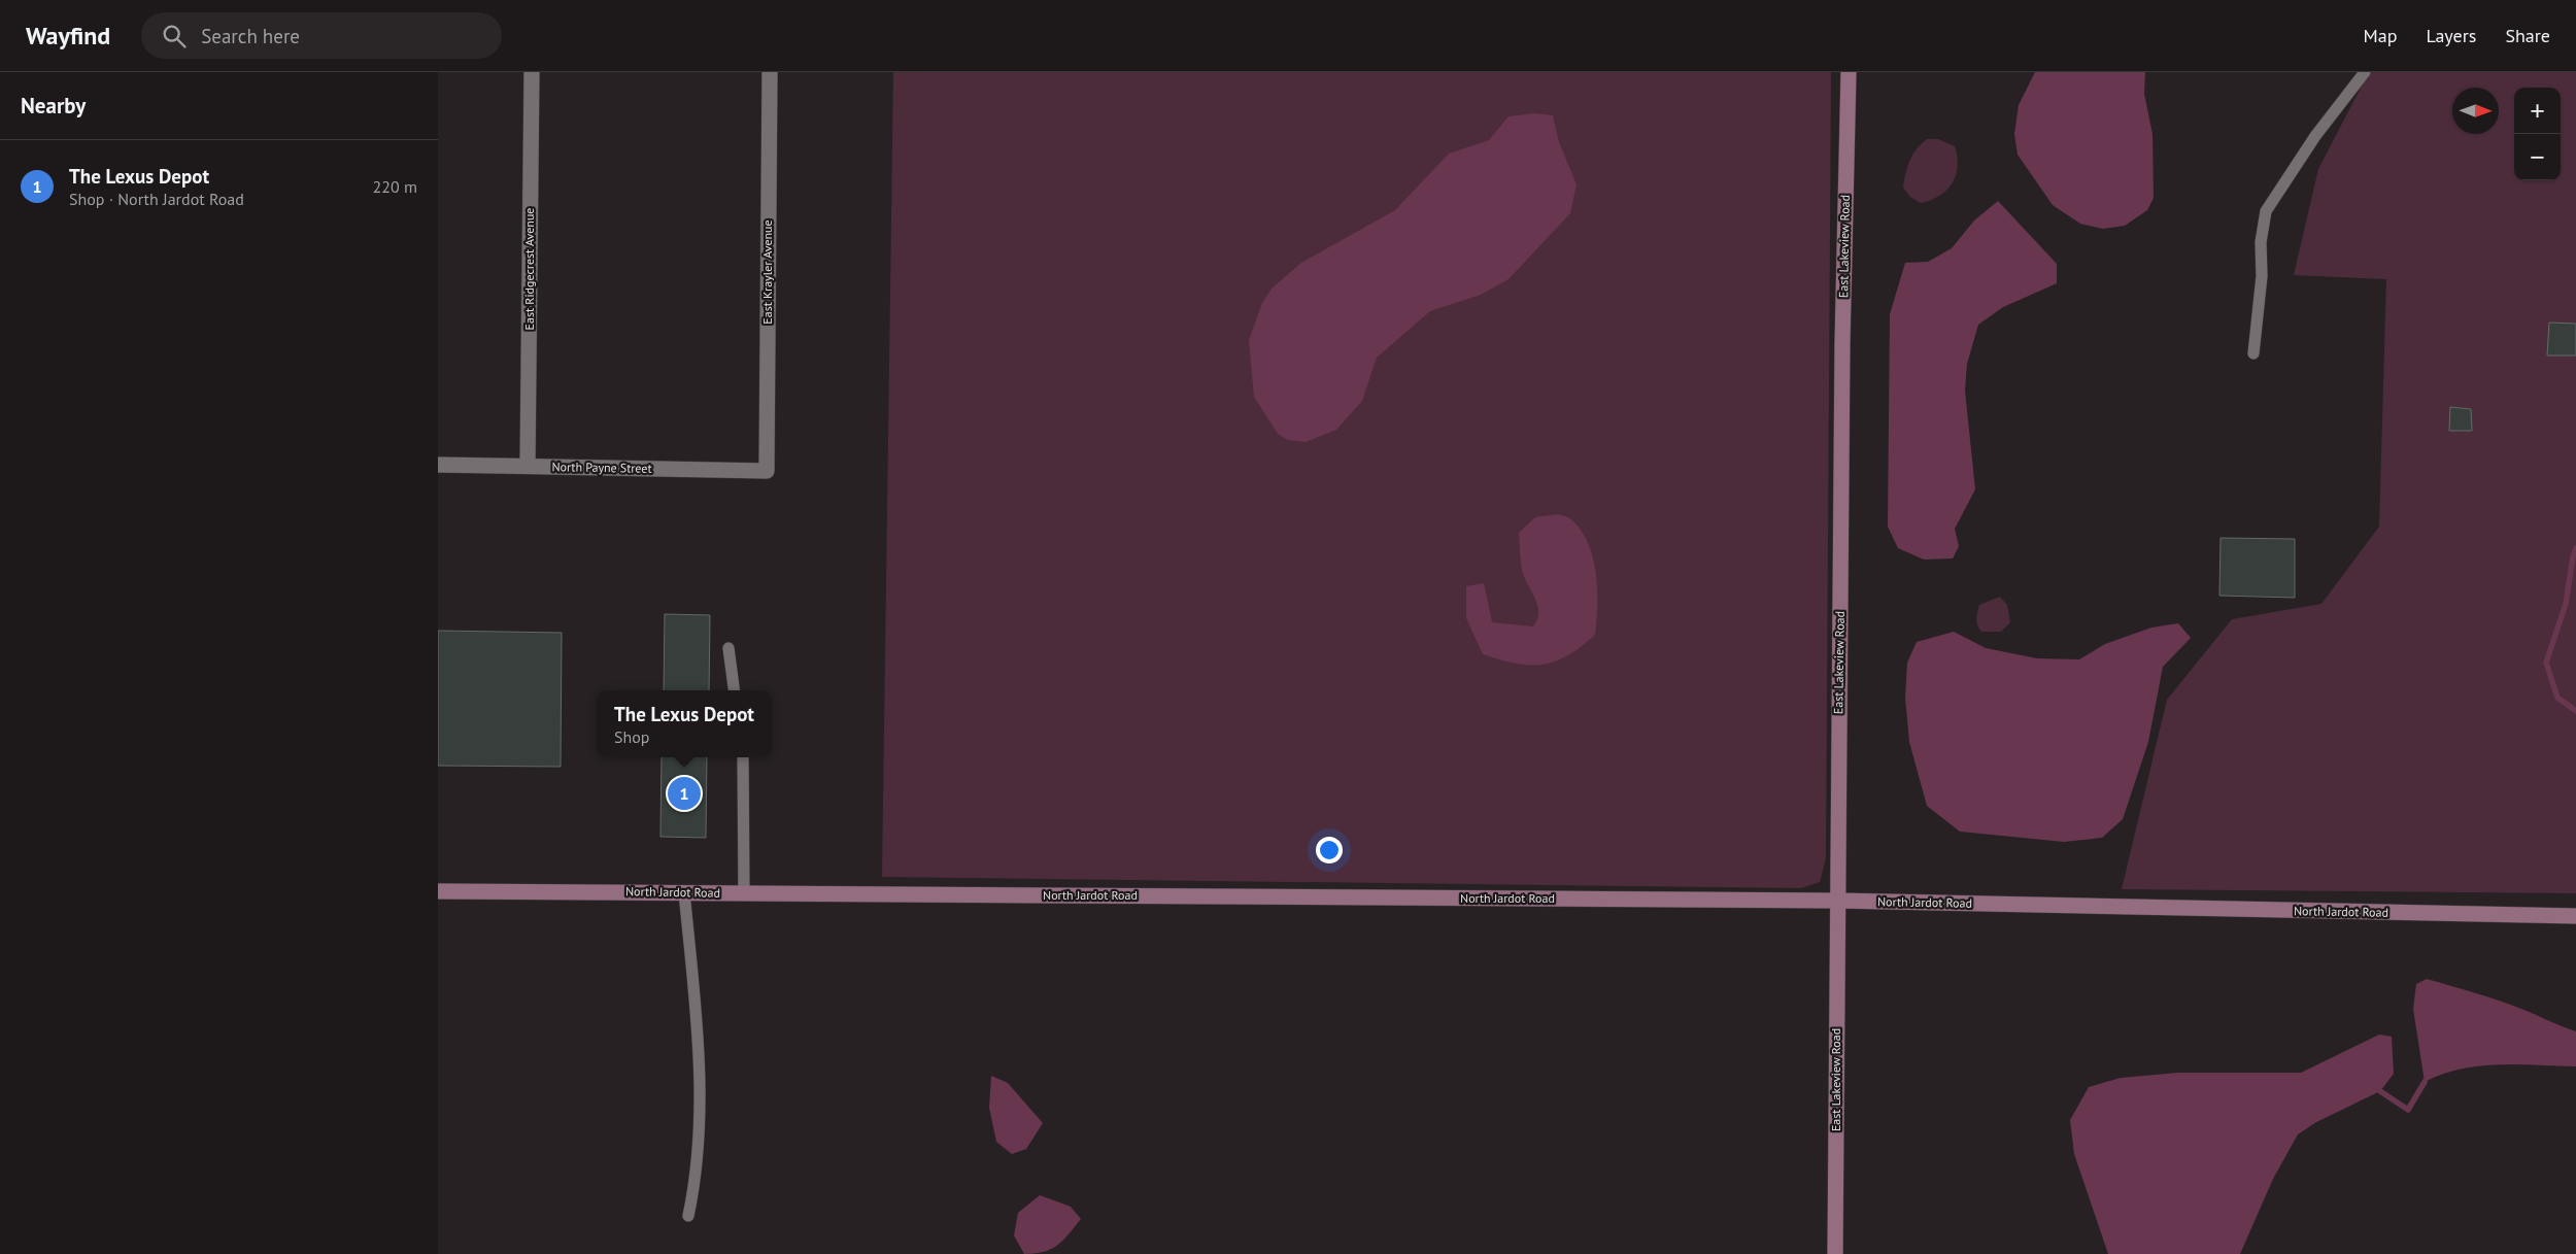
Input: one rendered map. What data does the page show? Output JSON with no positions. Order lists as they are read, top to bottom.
{
  "streets": {
    "street": [
      "East Lakeview Road",
      "East Ridgecrest Avenue",
      "East Krayler Avenue",
      "North Payne Street",
      "North Jardot Road"
    ]
  },
  "crossings": [
    ["East Lakeview Road", "North Jardot Road"],
    ["East Ridgecrest Avenue", "North Payne Street"],
    ["East Krayler Avenue", "North Payne Street"]
  ],
  "north": "right",
  "page": {
    "header": "Wayfind",
    "search": "Search here",
    "nav": ["Map", "Layers", "Share"],
    "heading": "Nearby",
    "map_buttons": ["+", "−"],
    "list": [
      {
        "mark": "1",
        "name": "The Lexus Depot",
        "note": "Shop · North Jardot Road",
        "value": "220 m"
      }
    ],
    "popup": ["The Lexus Depot", "Shop"],
    "pins": "1"
  }
}
